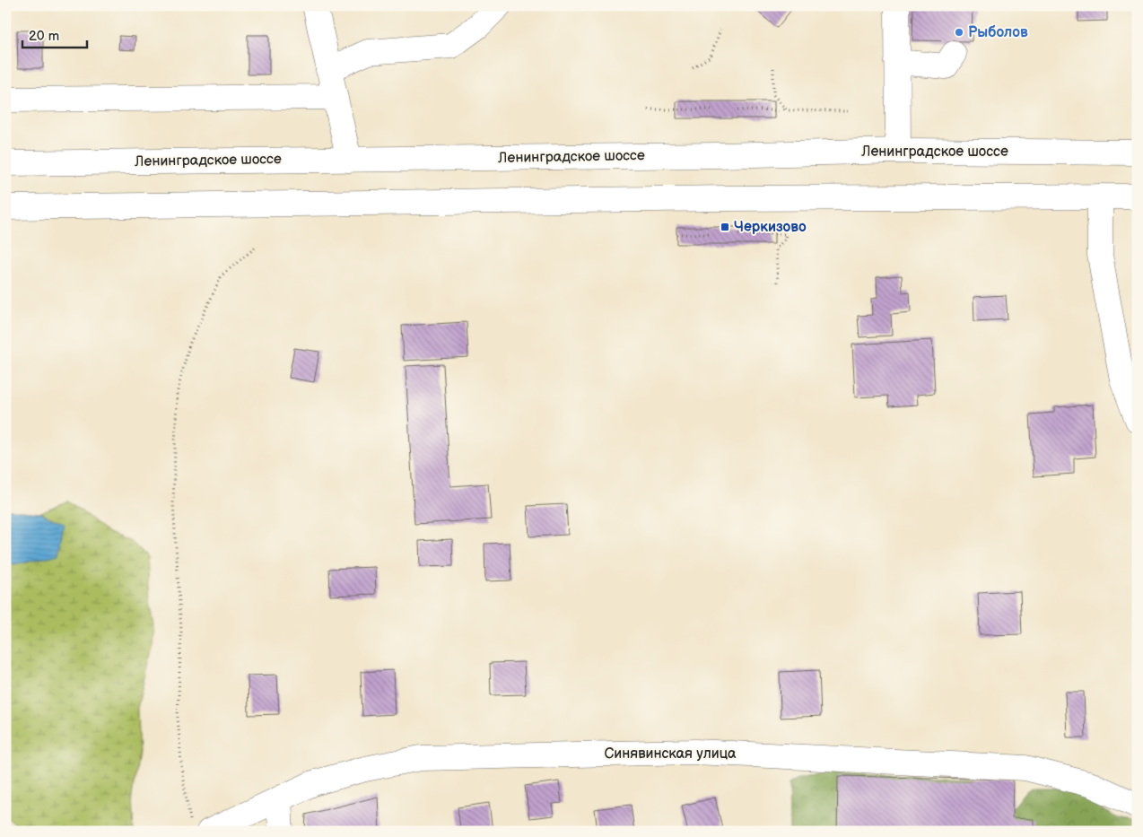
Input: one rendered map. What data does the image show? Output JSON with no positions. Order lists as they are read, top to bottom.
{
  "streets": {
    "main road": ["Ленинградское шоссе", "Синявинская улица"]
  },
  "places": {
    "other": ["Рыболов"],
    "transit": ["Черкизово"]
  },
  "scale_bar": "20 m"
}
